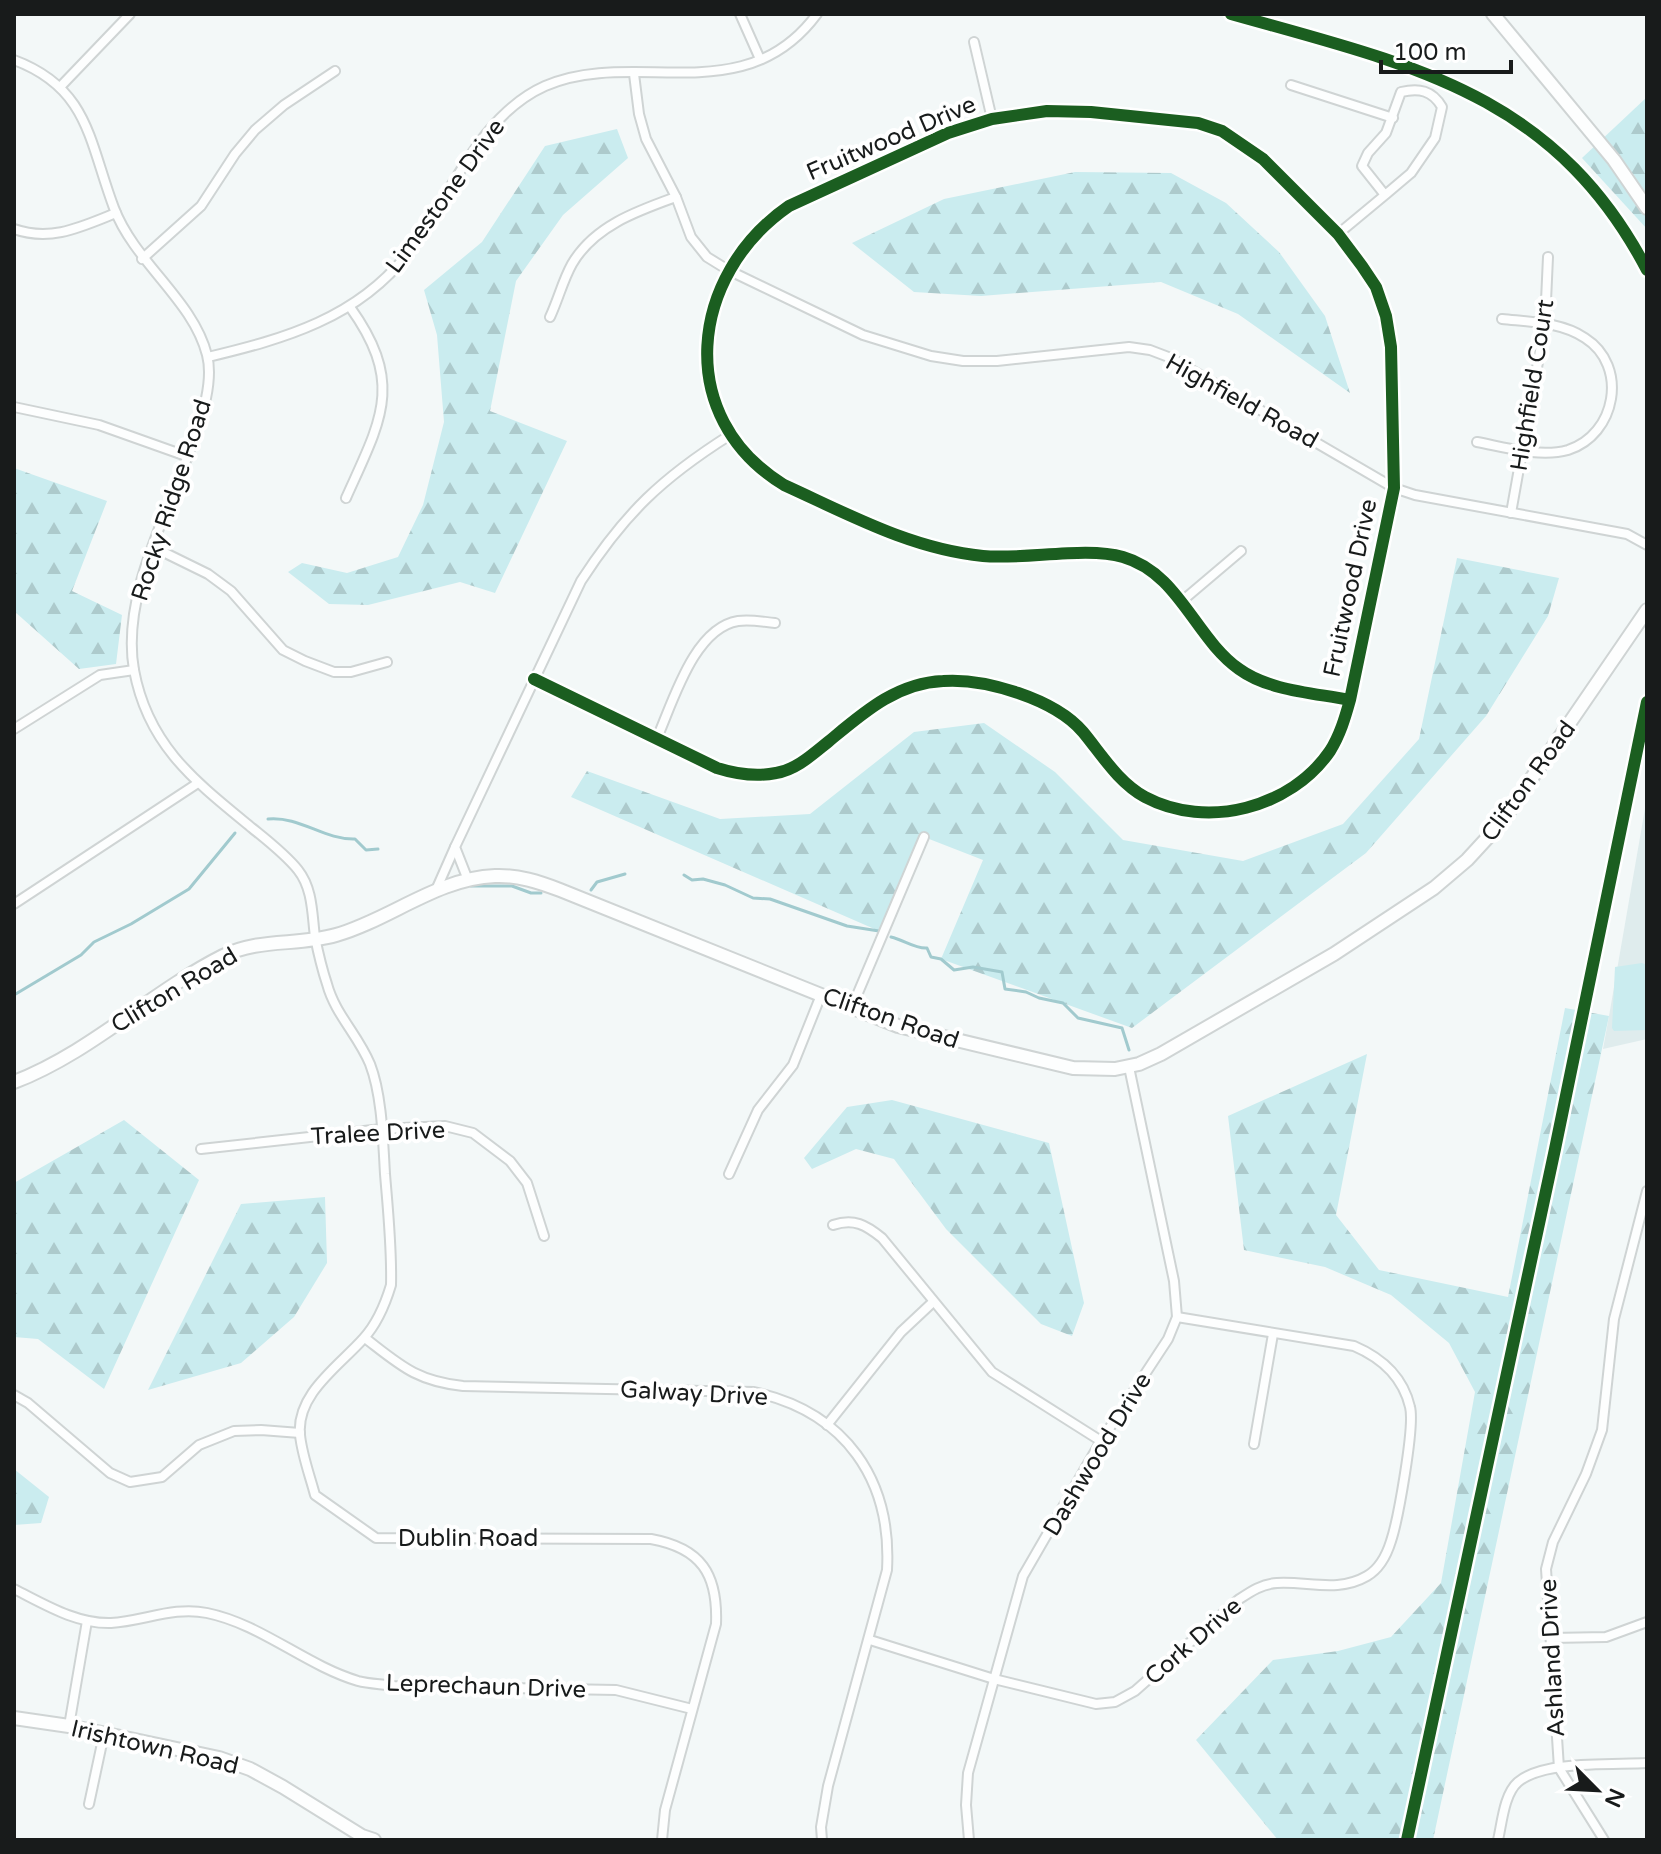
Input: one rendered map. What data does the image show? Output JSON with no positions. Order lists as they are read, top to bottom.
{
  "streets": {
    "main road": ["Clifton Road", "Irishtown Road"],
    "street": [
      "Fruitwood Drive",
      "Limestone Drive",
      "Highfield Court",
      "Highfield Road",
      "Rocky Ridge Road",
      "Tralee Drive",
      "Galway Drive",
      "Dashwood Drive",
      "Dublin Road",
      "Cork Drive",
      "Ashland Drive",
      "Leprechaun Drive"
    ]
  },
  "crossings": [
    ["Fruitwood Drive", "Highfield Road"],
    ["Limestone Drive", "Highfield Road"],
    ["Limestone Drive", "Rocky Ridge Road"],
    ["Highfield Court", "Highfield Road"],
    ["Rocky Ridge Road", "Clifton Road"],
    ["Galway Drive", "Cork Drive"],
    ["Dashwood Drive", "Cork Drive"],
    ["Dublin Road", "Leprechaun Drive"]
  ],
  "scale_bar": "100 m",
  "north": "bottom right"
}
